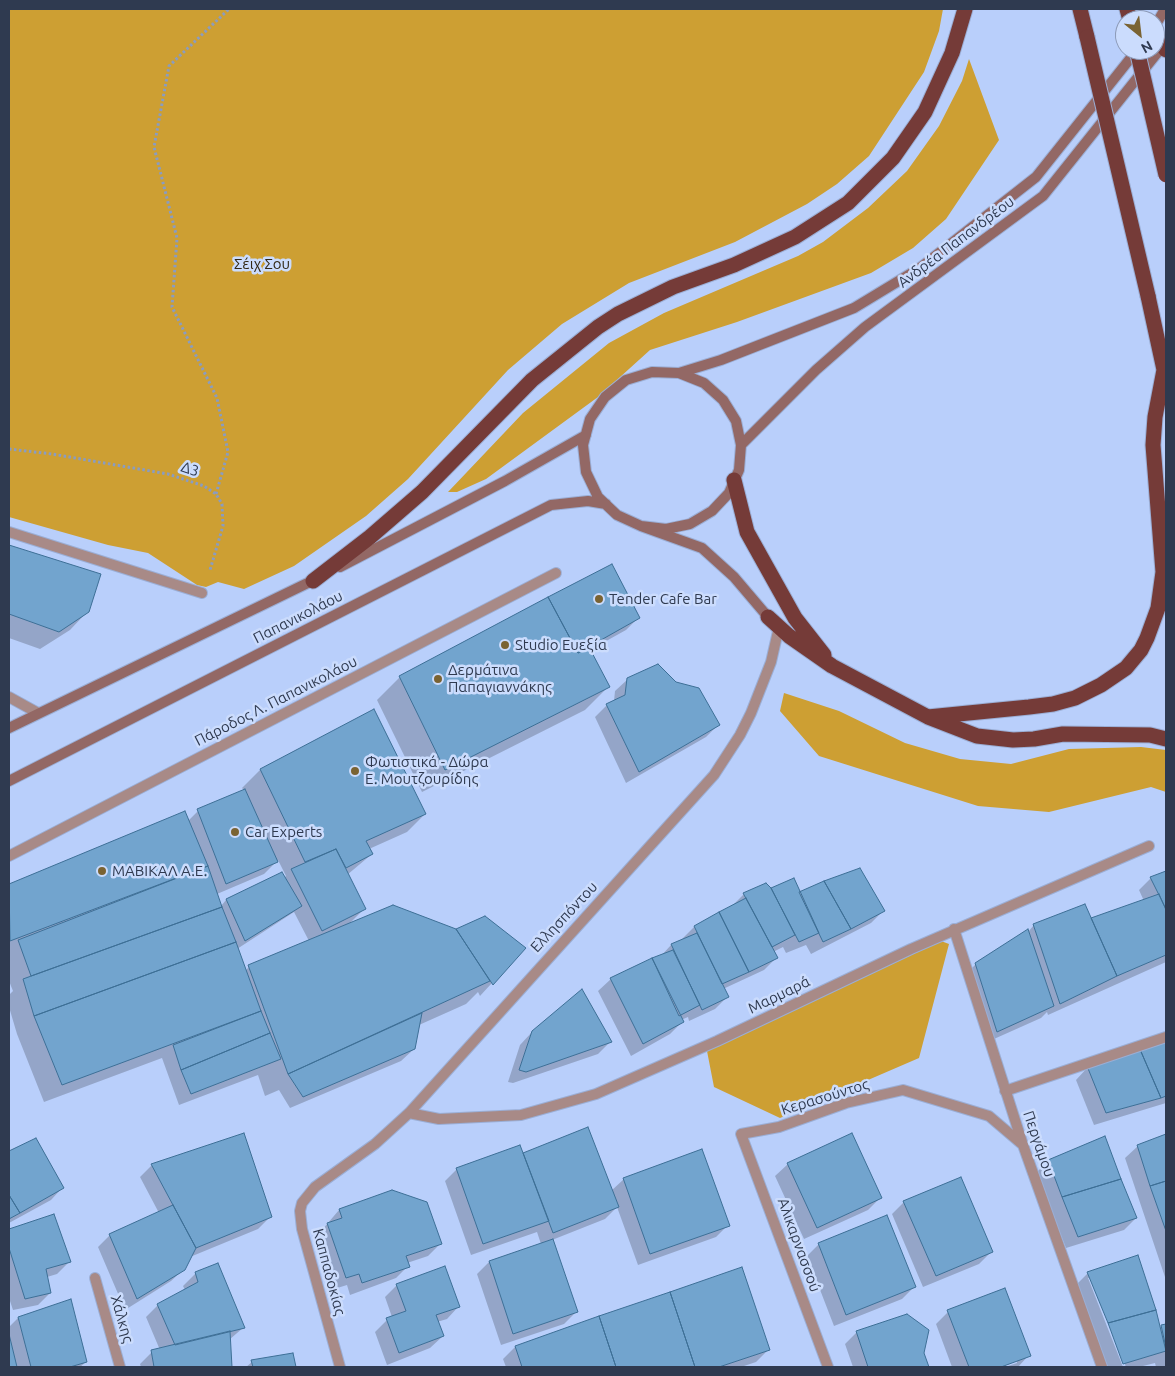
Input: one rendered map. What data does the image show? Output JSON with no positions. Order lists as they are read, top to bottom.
{
  "streets": {
    "main road": ["Ανδρέα Παπανδρέου", "Παπανικολάου"],
    "street": [
      "Πάροδος Λ. Παπανικολάου",
      "Ελλησπόντου",
      "Μαρμαρά",
      "Κερασούντος",
      "Περγάμου",
      "Αλικαρνασσού",
      "Καππαδοκίας",
      "Χάλκης"
    ],
    "path": ["Δ3"]
  },
  "crossings": [
    ["Ανδρέα Παπανδρέου", "Παπανικολάου"],
    ["Ελλησπόντου", "Μαρμαρά"],
    ["Ελλησπόντου", "Καππαδοκίας"],
    ["Μαρμαρά", "Περγάμου"],
    ["Κερασούντος", "Περγάμου"],
    ["Κερασούντος", "Αλικαρνασσού"]
  ],
  "parks": ["Σέιχ Σου"],
  "places": [
    "Tender Cafe Bar",
    "Studio Ευεξία",
    "Δερμάτινα Παπαγιαννάκης",
    "Φωτιστικά - Δώρα Ε. Μουτζουρίδης",
    "Car Experts",
    "ΜΑΒΙΚΑΛ Α.Ε."
  ],
  "north": "bottom right"
}
